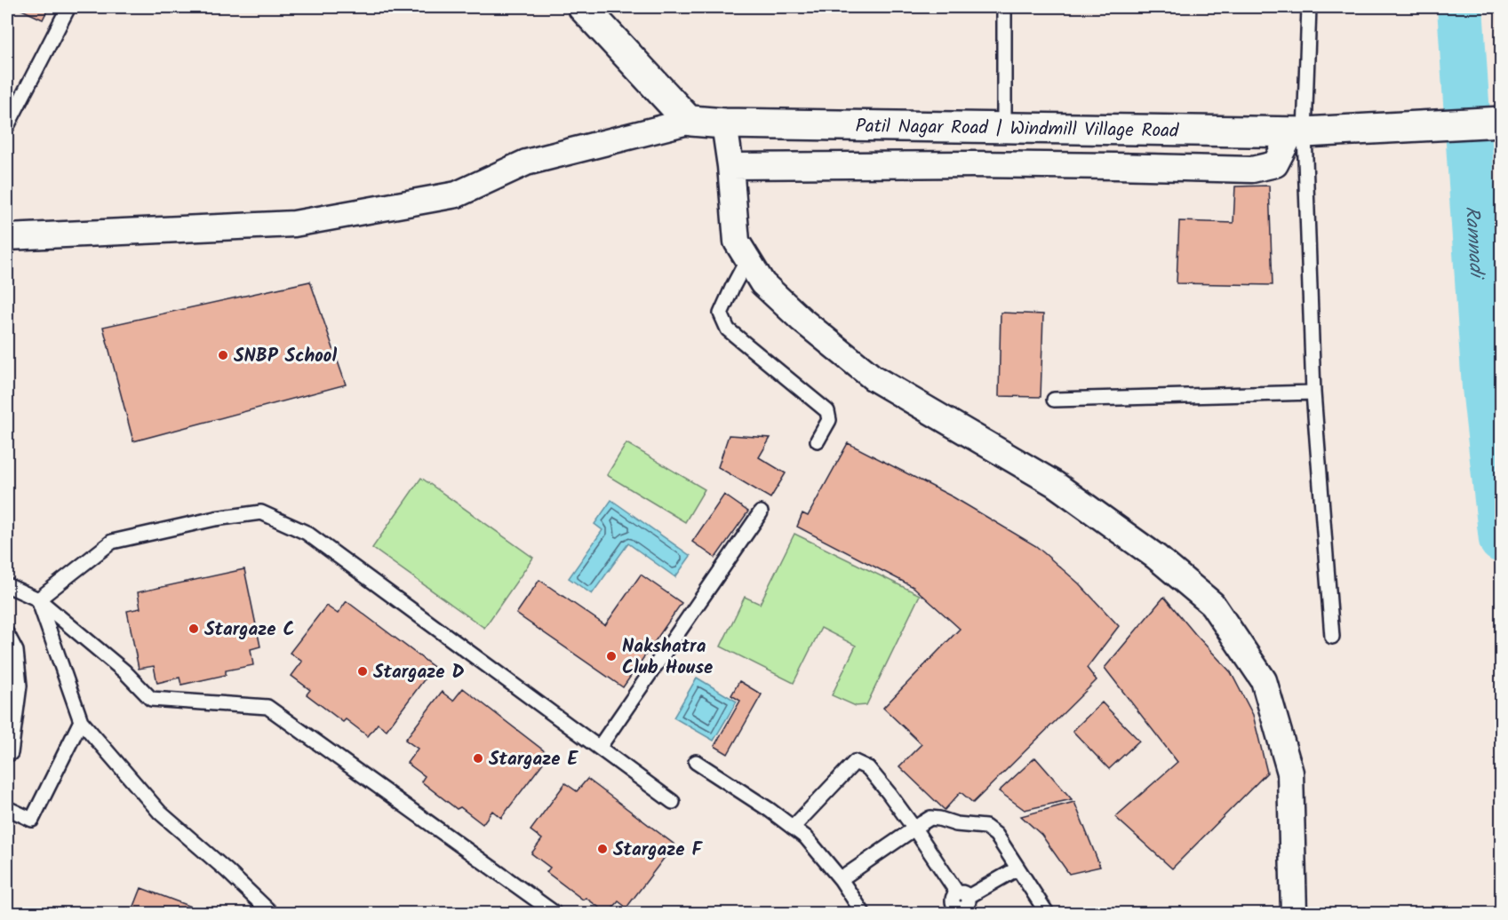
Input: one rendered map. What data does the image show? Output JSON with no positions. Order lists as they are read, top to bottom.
{
  "streets": {
    "street": ["Patil Nagar Road | Windmill Village Road"]
  },
  "water": ["Ramnadi"],
  "places": [
    "SNBP School",
    "Stargaze C",
    "Nakshatra Club House",
    "Stargaze D",
    "Stargaze E",
    "Stargaze F"
  ]
}
